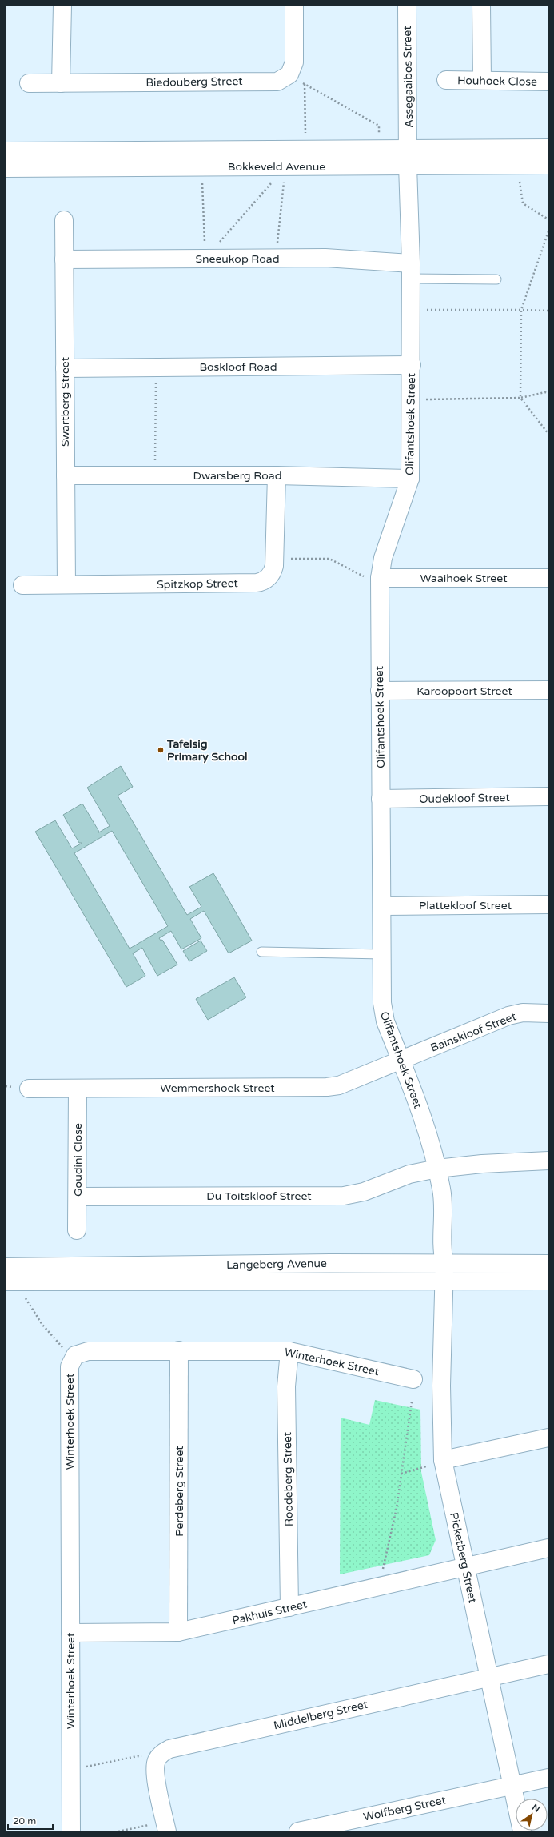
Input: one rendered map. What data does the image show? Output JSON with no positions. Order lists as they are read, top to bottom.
{
  "streets": {
    "street": [
      "Assegaaibos Street",
      "Houhoek Close",
      "Biedouberg Street",
      "Bokkeveld Avenue",
      "Sneeukop Road",
      "Boskloof Road",
      "Swartberg Street",
      "Olifantshoek Street",
      "Dwarsberg Road",
      "Waaihoek Street",
      "Spitzkop Street",
      "Karoopoort Street",
      "Oudekloof Street",
      "Plattekloof Street",
      "Bainskloof Street",
      "Wemmershoek Street",
      "Goudini Close",
      "Du Toitskloof Street",
      "Langeberg Avenue",
      "Winterhoek Street",
      "Roodeberg Street",
      "Perdeberg Street",
      "Picketberg Street",
      "Pakhuis Street",
      "Middelberg Street",
      "Wolfberg Street"
    ]
  },
  "crossings": [
    ["Assegaaibos Street", "Bokkeveld Avenue"],
    ["Assegaaibos Street", "Olifantshoek Street"],
    ["Bokkeveld Avenue", "Olifantshoek Street"],
    ["Sneeukop Road", "Swartberg Street"],
    ["Sneeukop Road", "Olifantshoek Street"],
    ["Boskloof Road", "Swartberg Street"],
    ["Boskloof Road", "Olifantshoek Street"],
    ["Swartberg Street", "Dwarsberg Road"],
    ["Swartberg Street", "Spitzkop Street"],
    ["Olifantshoek Street", "Dwarsberg Road"],
    ["Olifantshoek Street", "Waaihoek Street"],
    ["Olifantshoek Street", "Karoopoort Street"],
    ["Olifantshoek Street", "Oudekloof Street"],
    ["Olifantshoek Street", "Plattekloof Street"],
    ["Olifantshoek Street", "Bainskloof Street"],
    ["Olifantshoek Street", "Wemmershoek Street"],
    ["Olifantshoek Street", "Du Toitskloof Street"],
    ["Olifantshoek Street", "Langeberg Avenue"],
    ["Olifantshoek Street", "Picketberg Street"],
    ["Bainskloof Street", "Wemmershoek Street"],
    ["Wemmershoek Street", "Goudini Close"],
    ["Goudini Close", "Du Toitskloof Street"],
    ["Langeberg Avenue", "Picketberg Street"],
    ["Winterhoek Street", "Roodeberg Street"],
    ["Winterhoek Street", "Perdeberg Street"],
    ["Winterhoek Street", "Pakhuis Street"],
    ["Roodeberg Street", "Pakhuis Street"],
    ["Perdeberg Street", "Pakhuis Street"],
    ["Picketberg Street", "Pakhuis Street"],
    ["Picketberg Street", "Middelberg Street"],
    ["Picketberg Street", "Wolfberg Street"]
  ],
  "places": ["Tafelsig Primary School"],
  "scale_bar": "20 m",
  "north": "top right"
}
